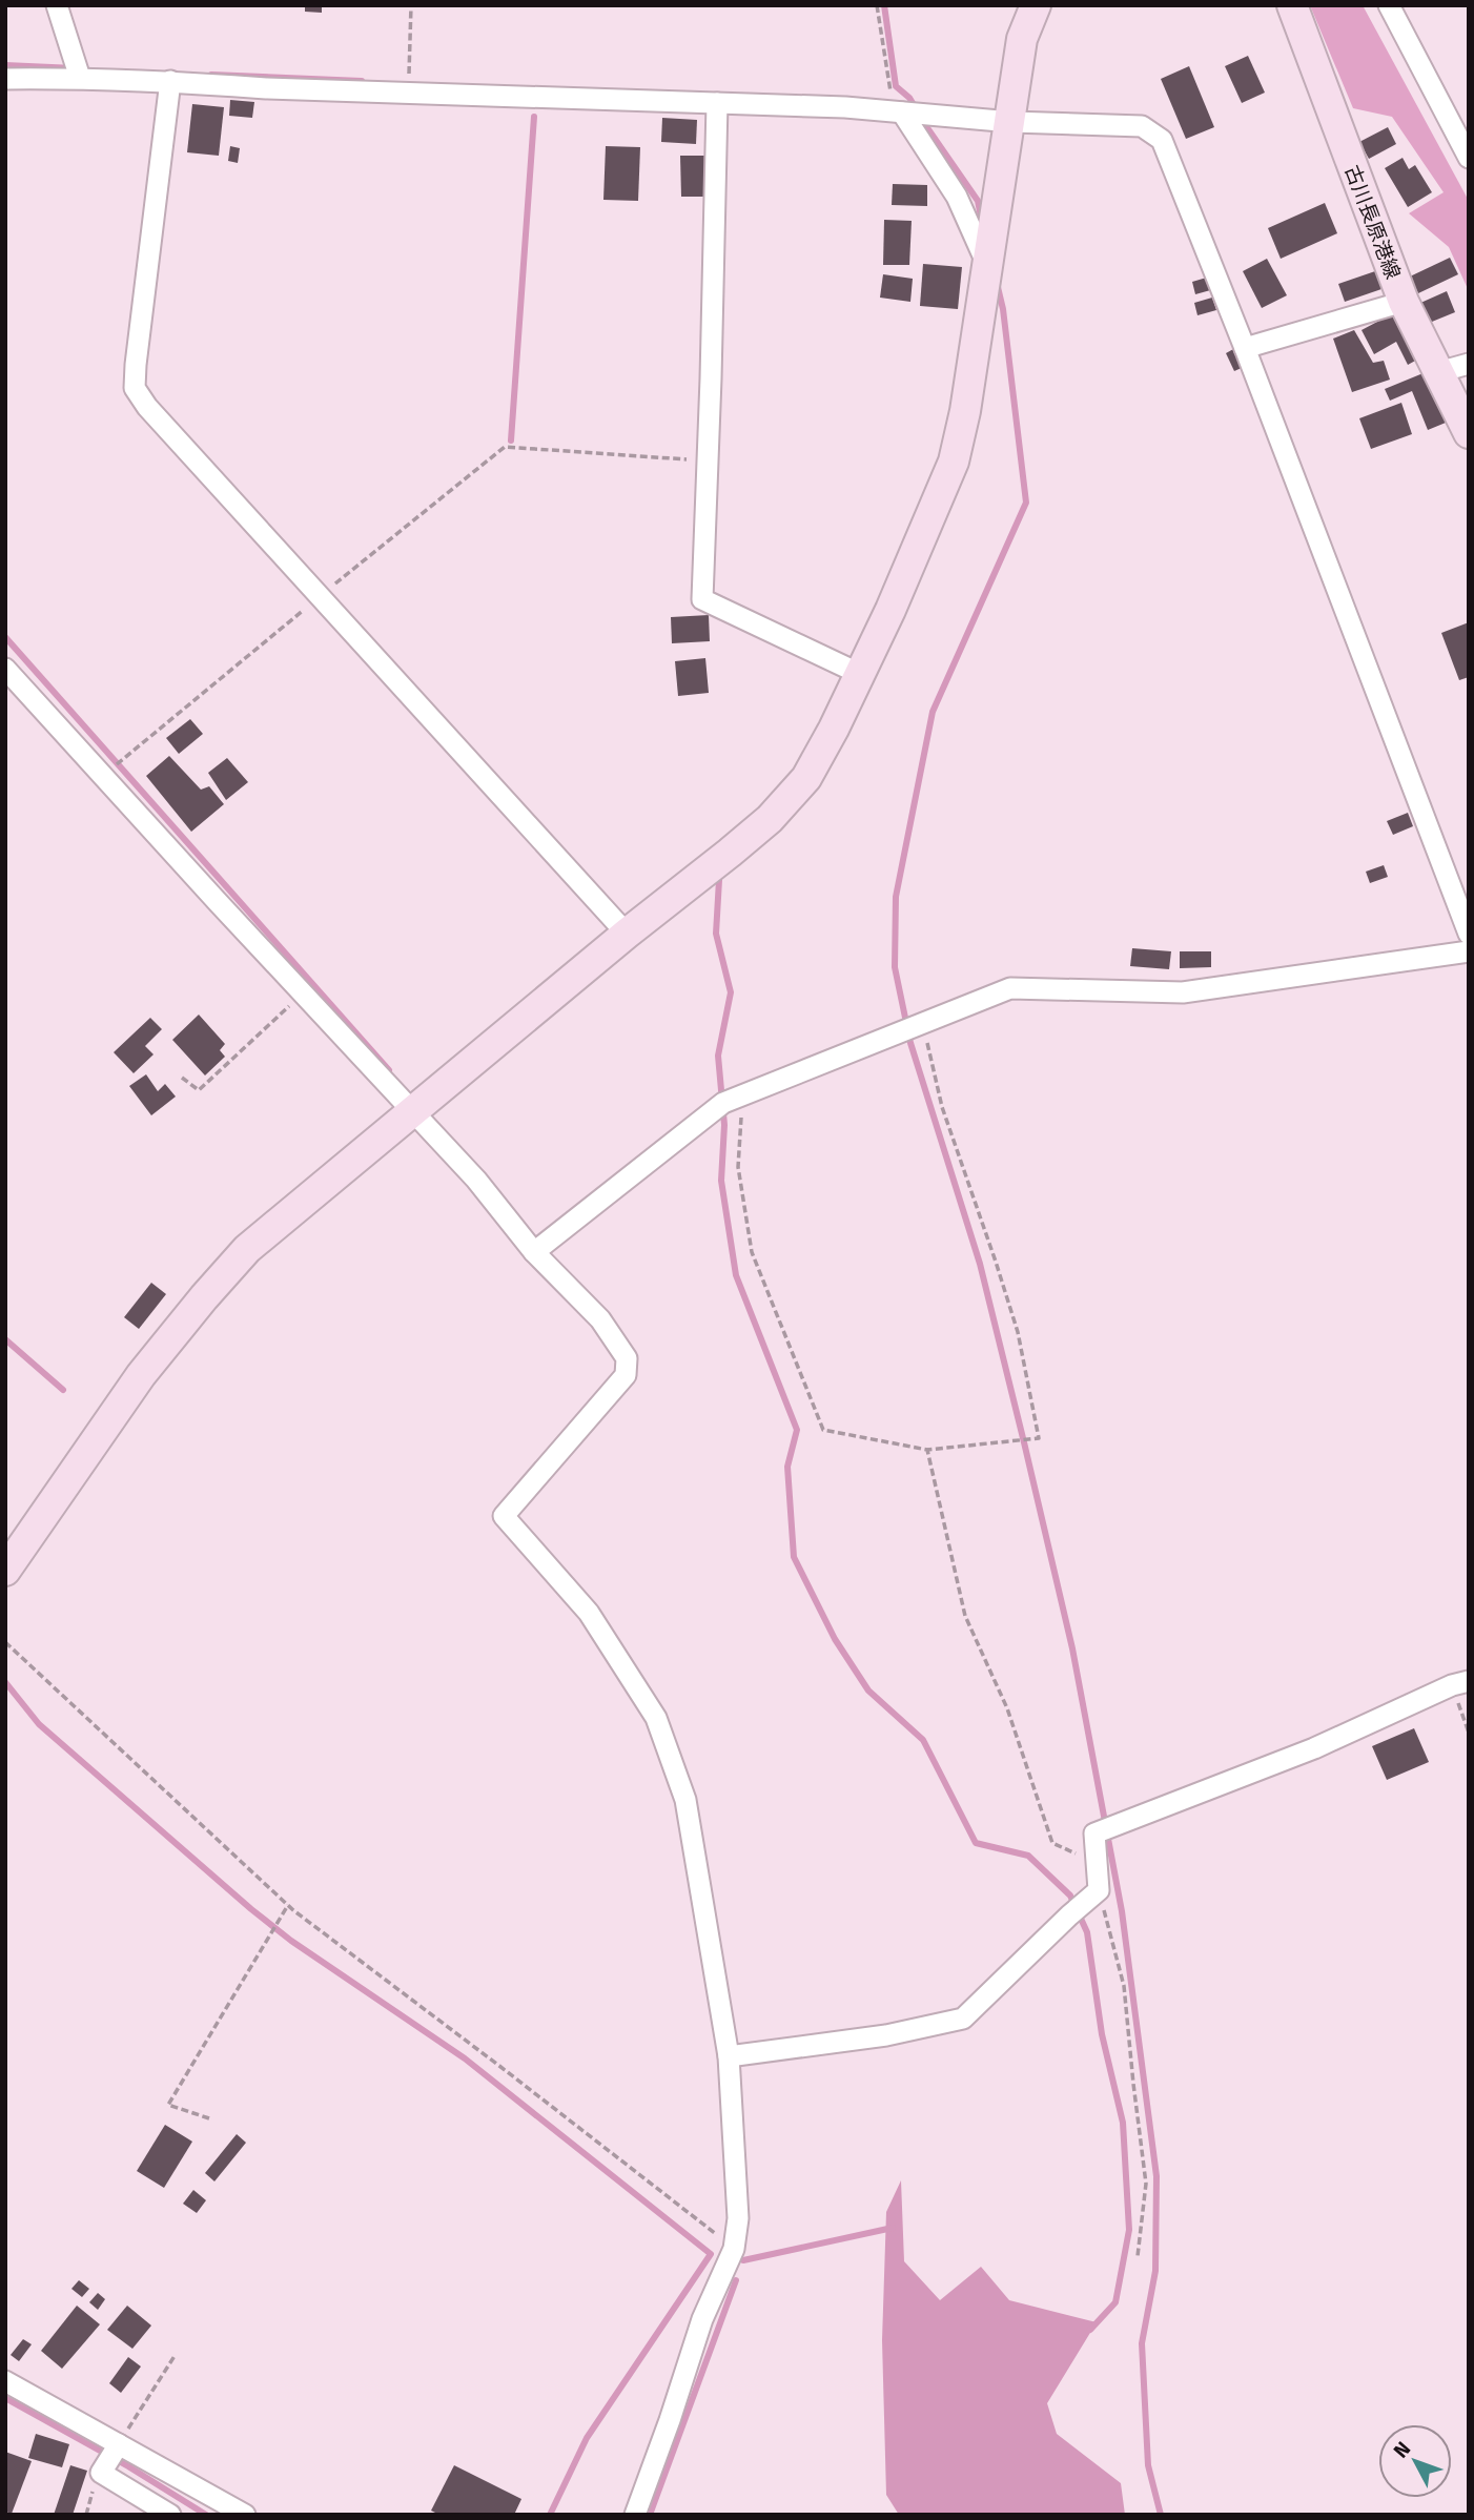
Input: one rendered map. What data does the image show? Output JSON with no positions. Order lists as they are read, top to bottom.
{
  "streets": {
    "street": ["古川長原港線"]
  },
  "north": "top left"
}
